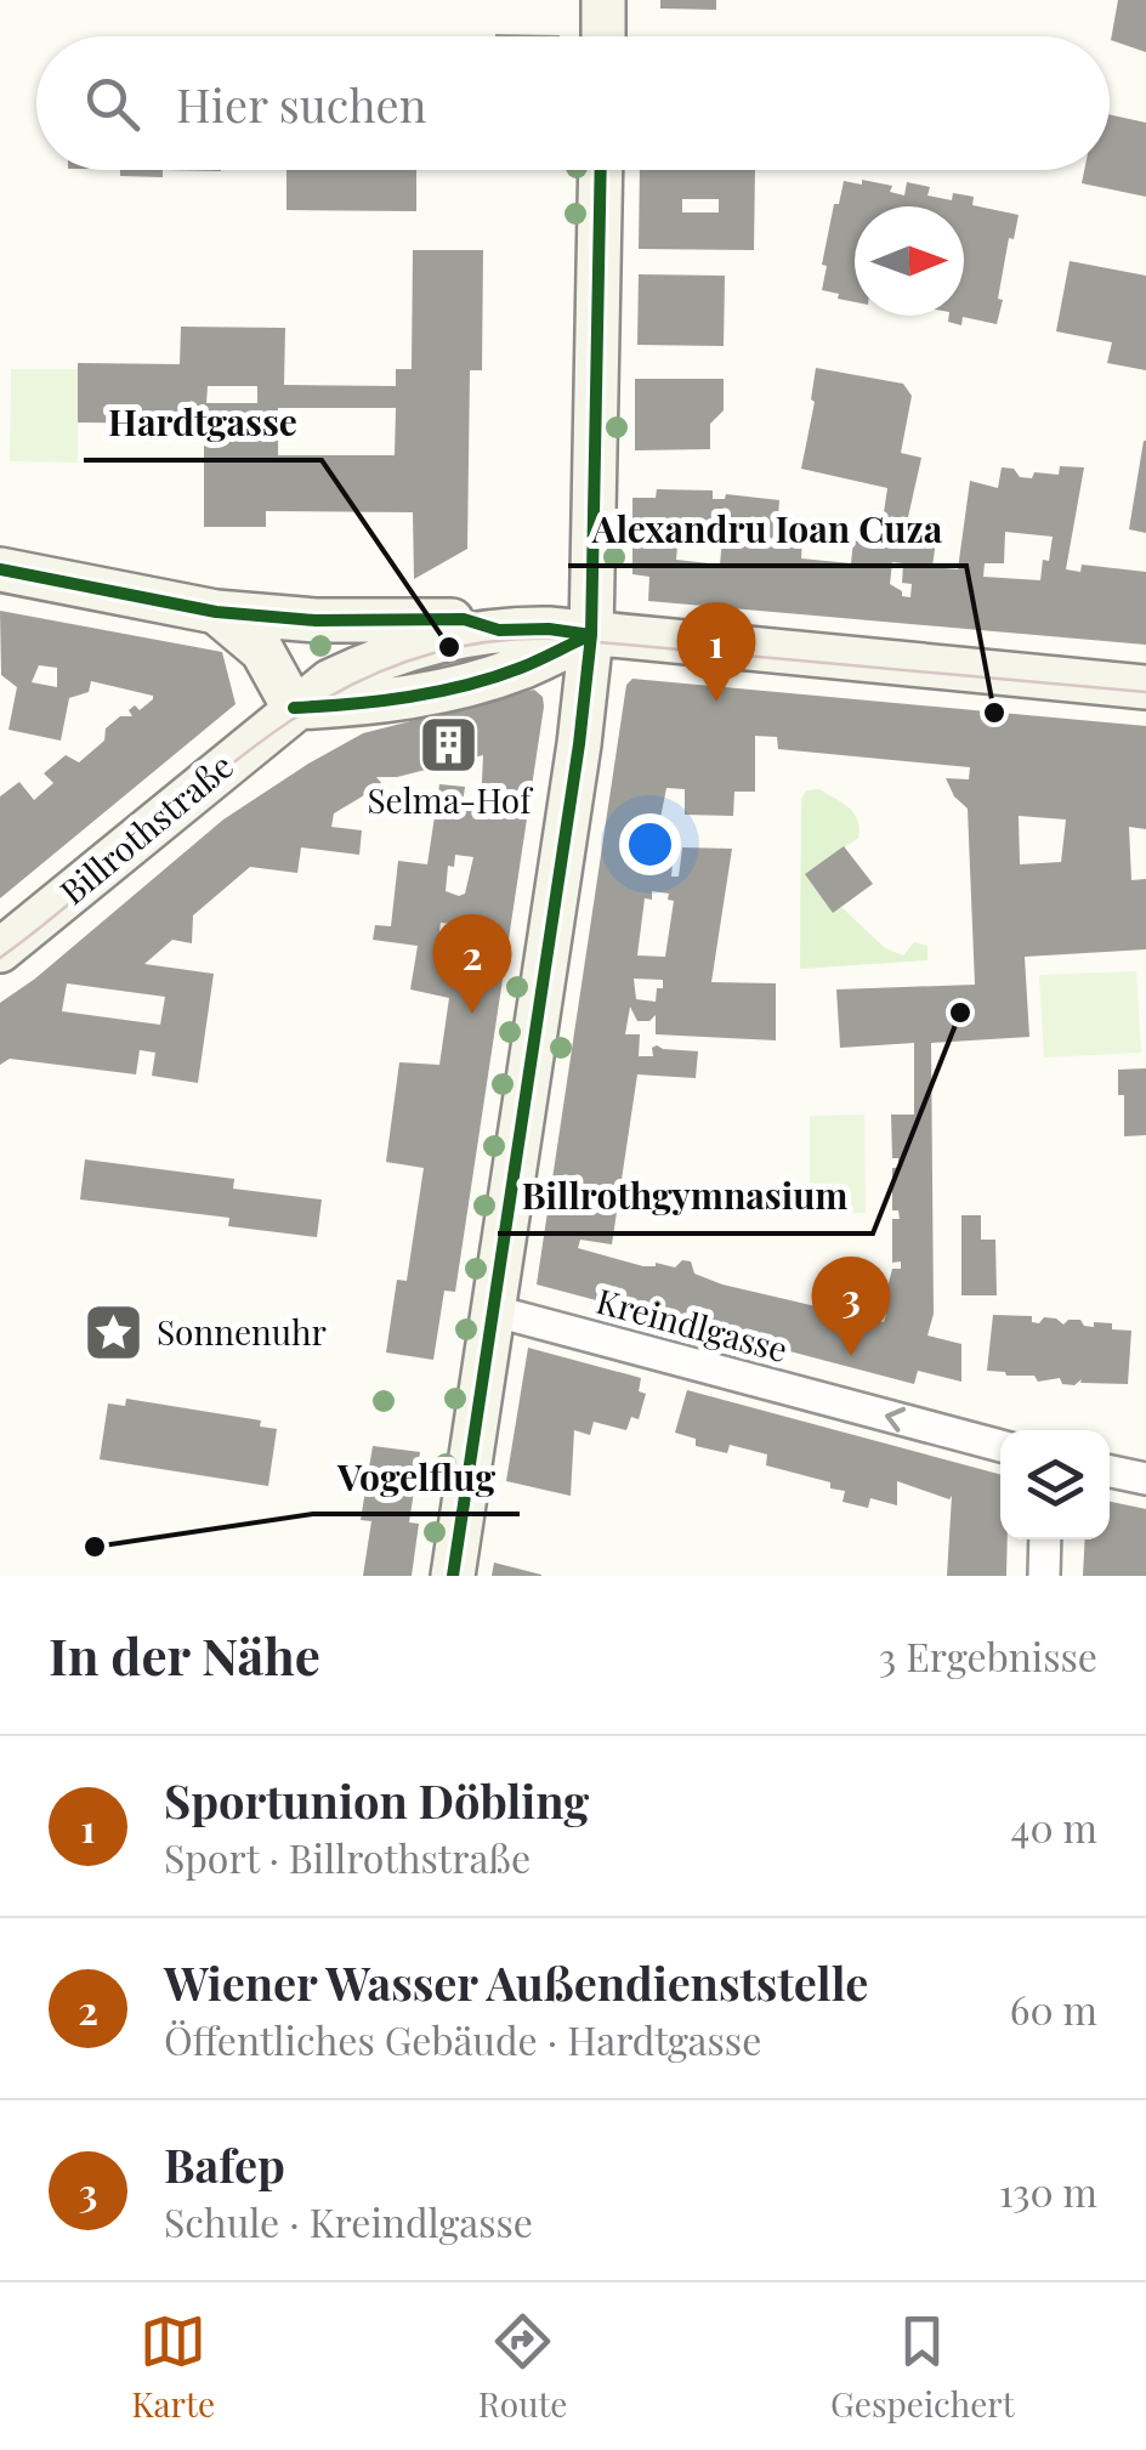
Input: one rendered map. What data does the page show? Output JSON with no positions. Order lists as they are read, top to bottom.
{
  "streets": {
    "street": ["Billrothstraße", "Kreindlgasse"]
  },
  "one_way": ["Kreindlgasse"],
  "places": {
    "other": [
      "Hardtgasse",
      "Alexandru Ioan Cuza",
      "Billrothgymnasium",
      "Vogelflug"
    ],
    "building": ["Selma-Hof"],
    "place": ["Sonnenuhr"]
  },
  "north": "right",
  "page": {
    "search": "Hier suchen",
    "pins": ["1", "2", "3"],
    "heading": ["In der Nähe", "3 Ergebnisse"],
    "list": [
      {
        "mark": "1",
        "name": "Sportunion Döbling",
        "note": "Sport · Billrothstraße",
        "value": "40 m"
      },
      {
        "mark": "2",
        "name": "Wiener Wasser Außendienststelle",
        "note": "Öffentliches Gebäude · Hardtgasse",
        "value": "60 m"
      },
      {
        "mark": "3",
        "name": "Bafep",
        "note": "Schule · Kreindlgasse",
        "value": "130 m"
      }
    ],
    "nav": ["Karte", "Route", "Gespeichert"]
  }
}
